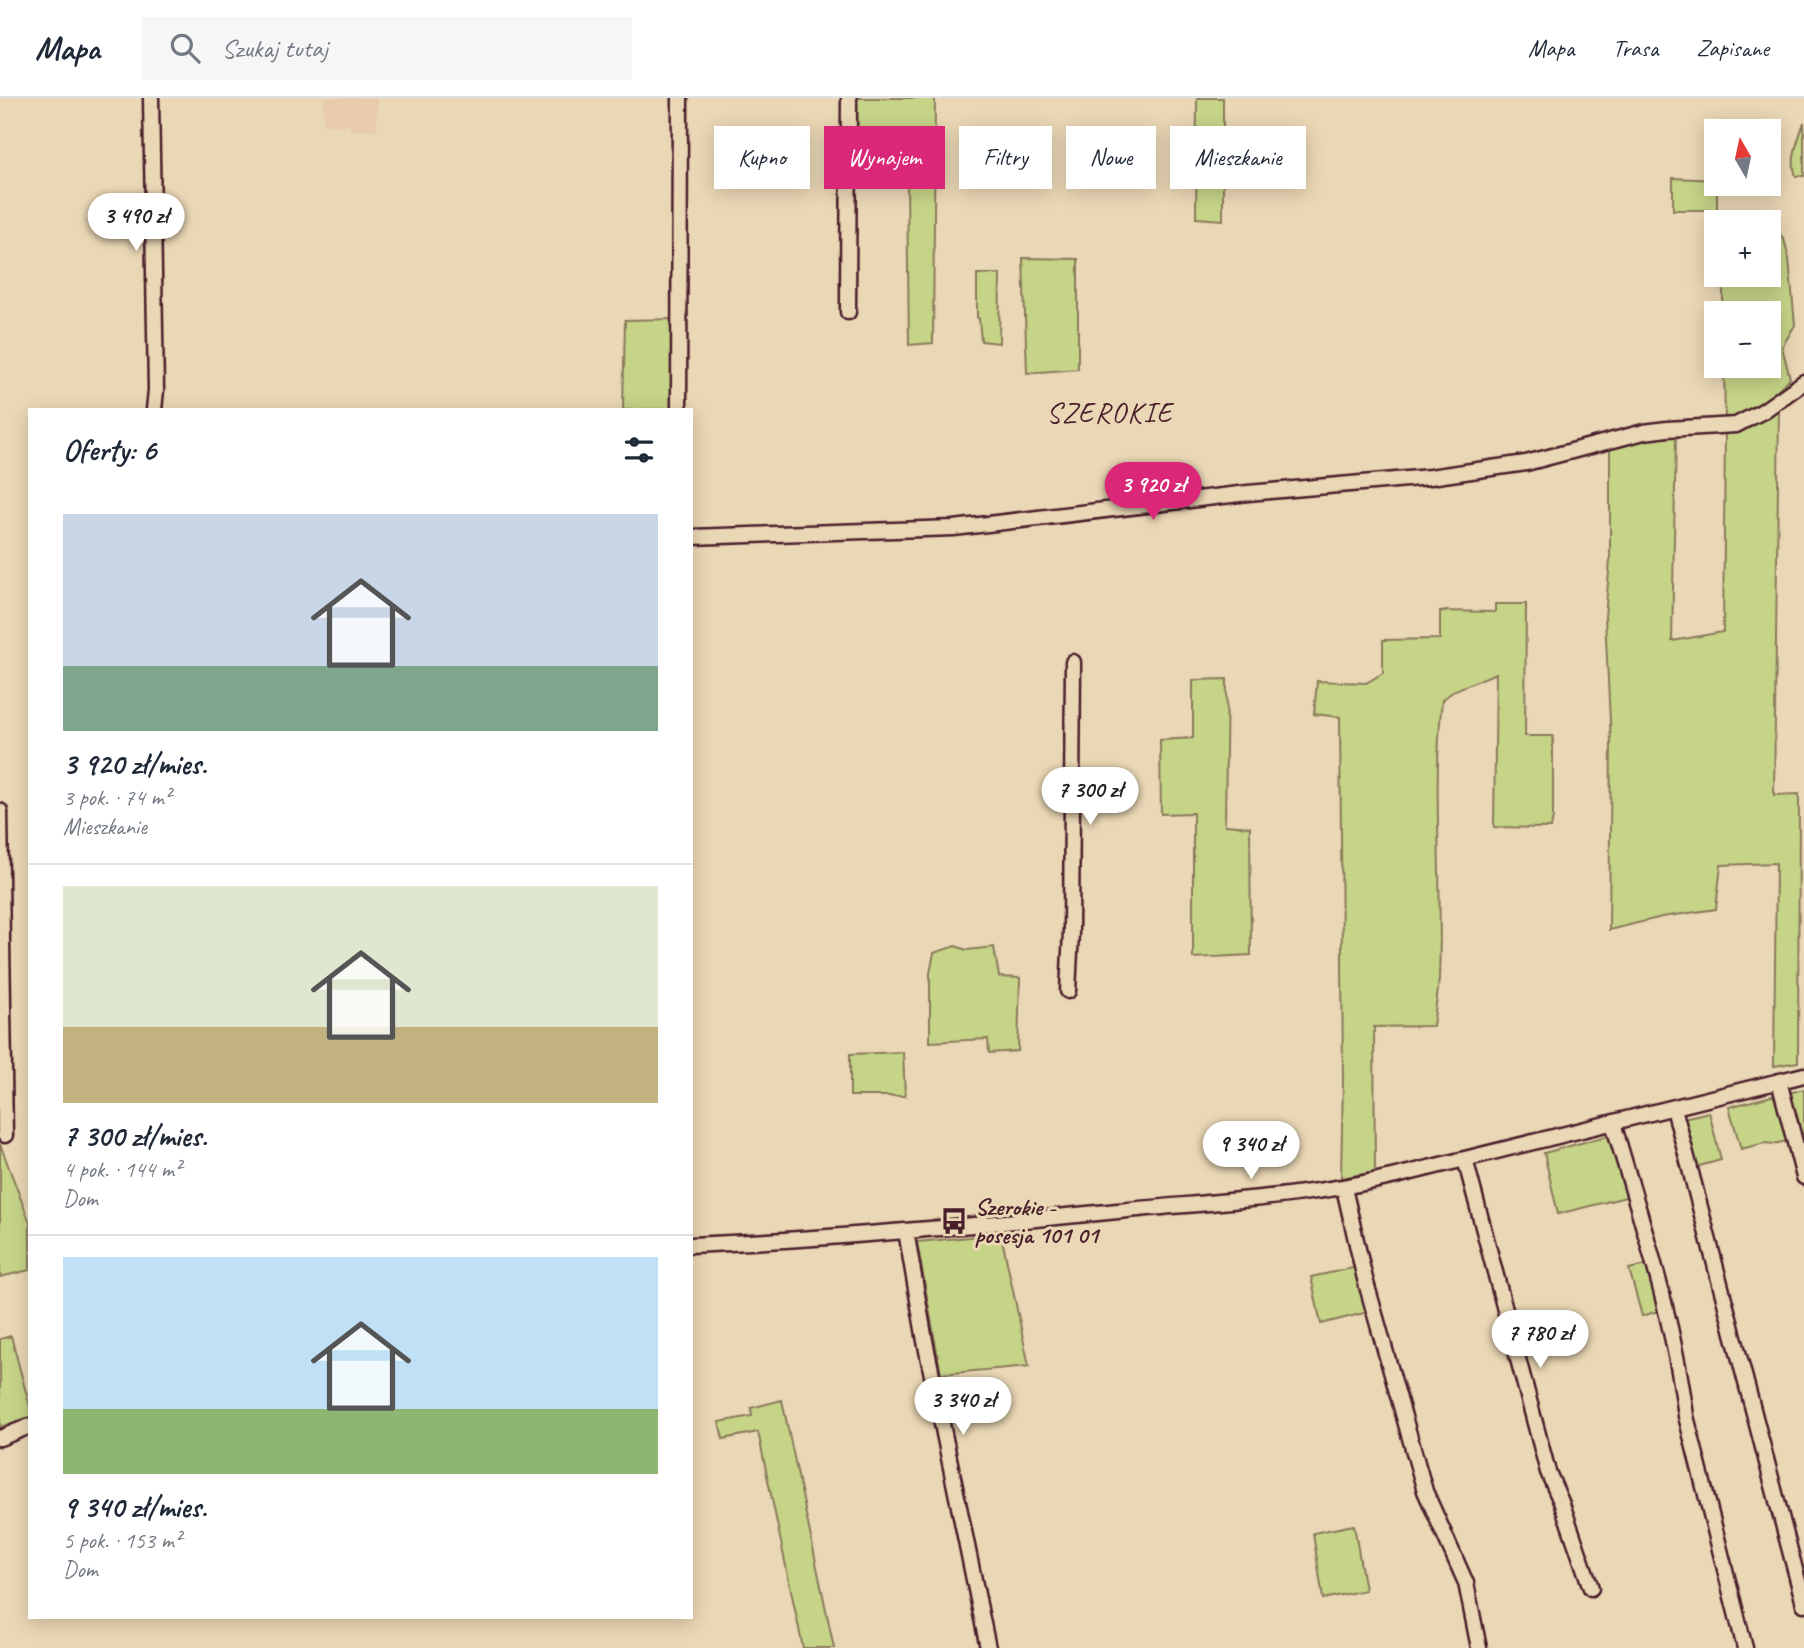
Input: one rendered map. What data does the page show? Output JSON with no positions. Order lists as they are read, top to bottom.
{
  "districts": ["SZEROKIE"],
  "places": {
    "bus stop": ["Szerokie - posesja 101 01"]
  },
  "north": "top",
  "page": {
    "header": "Mapa",
    "search": "Szukaj tutaj",
    "nav": ["Mapa", "Trasa", "Zapisane"],
    "map_buttons": ["+", "−"],
    "chip": [
      "Kupno",
      "Wynajem",
      "Filtry",
      "Nowe",
      "Mieszkanie"
    ],
    "price": [
      "3 490 zł",
      "3 920 zł",
      "7 300 zł",
      "9 340 zł",
      "7 780 zł",
      "3 340 zł"
    ],
    "heading": "Oferty: 6",
    "list": [
      {
        "name": "3 920 zł/mies.",
        "note": "3 pok. · 74 m² · Mieszkanie"
      },
      {
        "name": "7 300 zł/mies.",
        "note": "4 pok. · 144 m² · Dom"
      },
      {
        "name": "9 340 zł/mies.",
        "note": "5 pok. · 153 m² · Dom"
      }
    ]
  }
}
